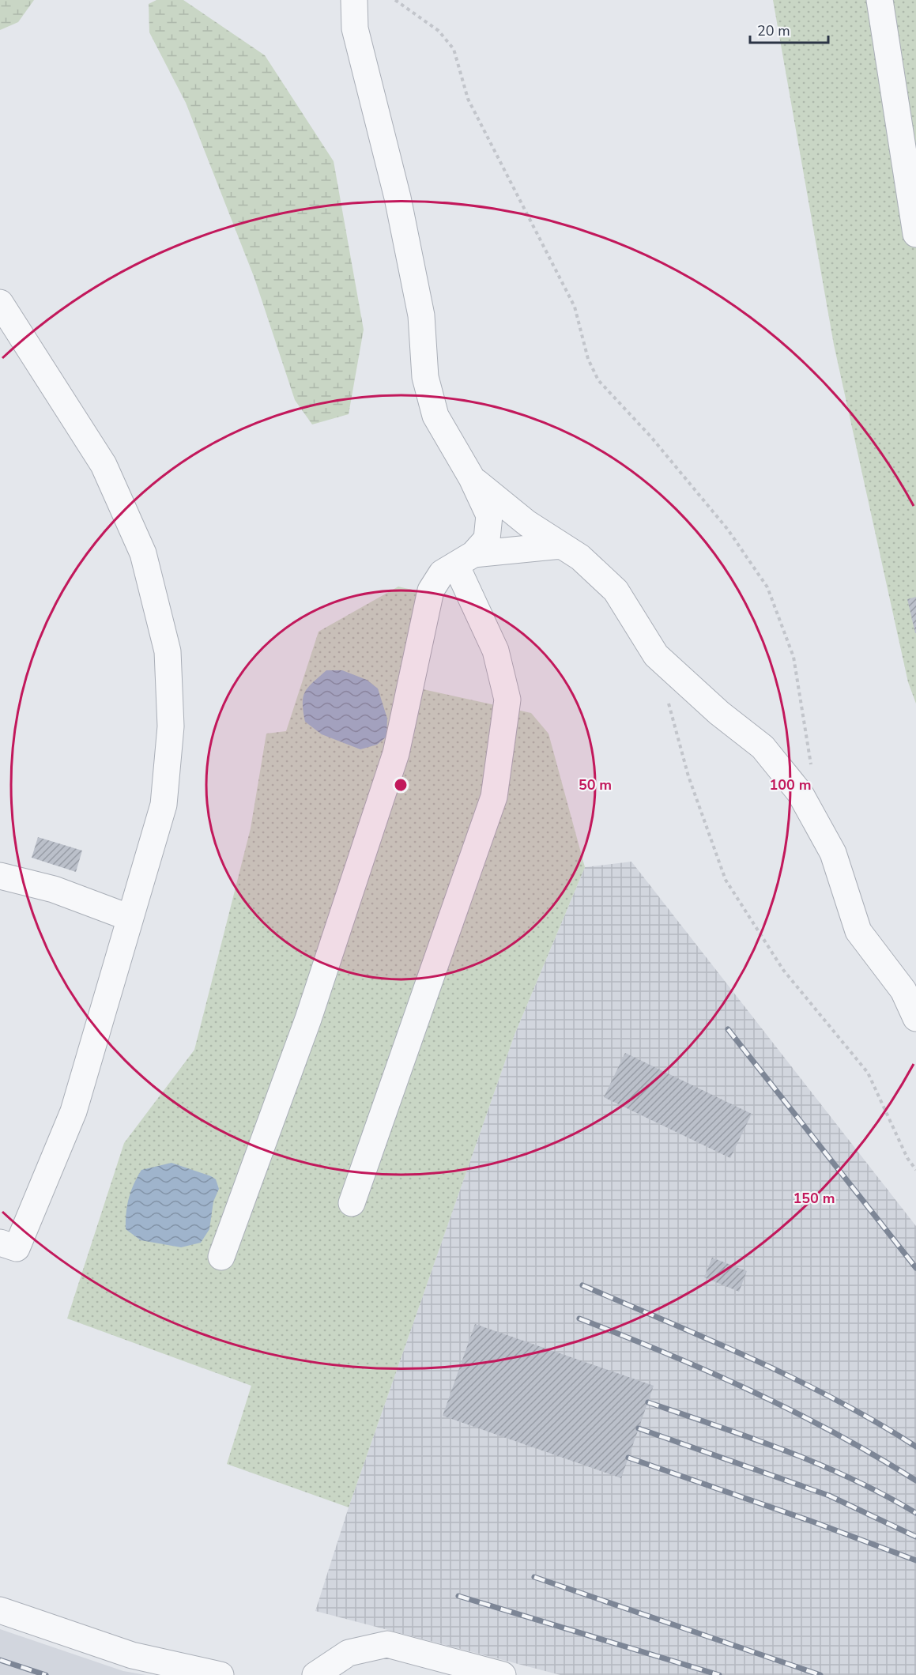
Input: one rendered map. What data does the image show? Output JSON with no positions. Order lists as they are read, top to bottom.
{
  "scale_bar": "20 m",
  "rings": ["50 m", "100 m", "150 m"]
}
